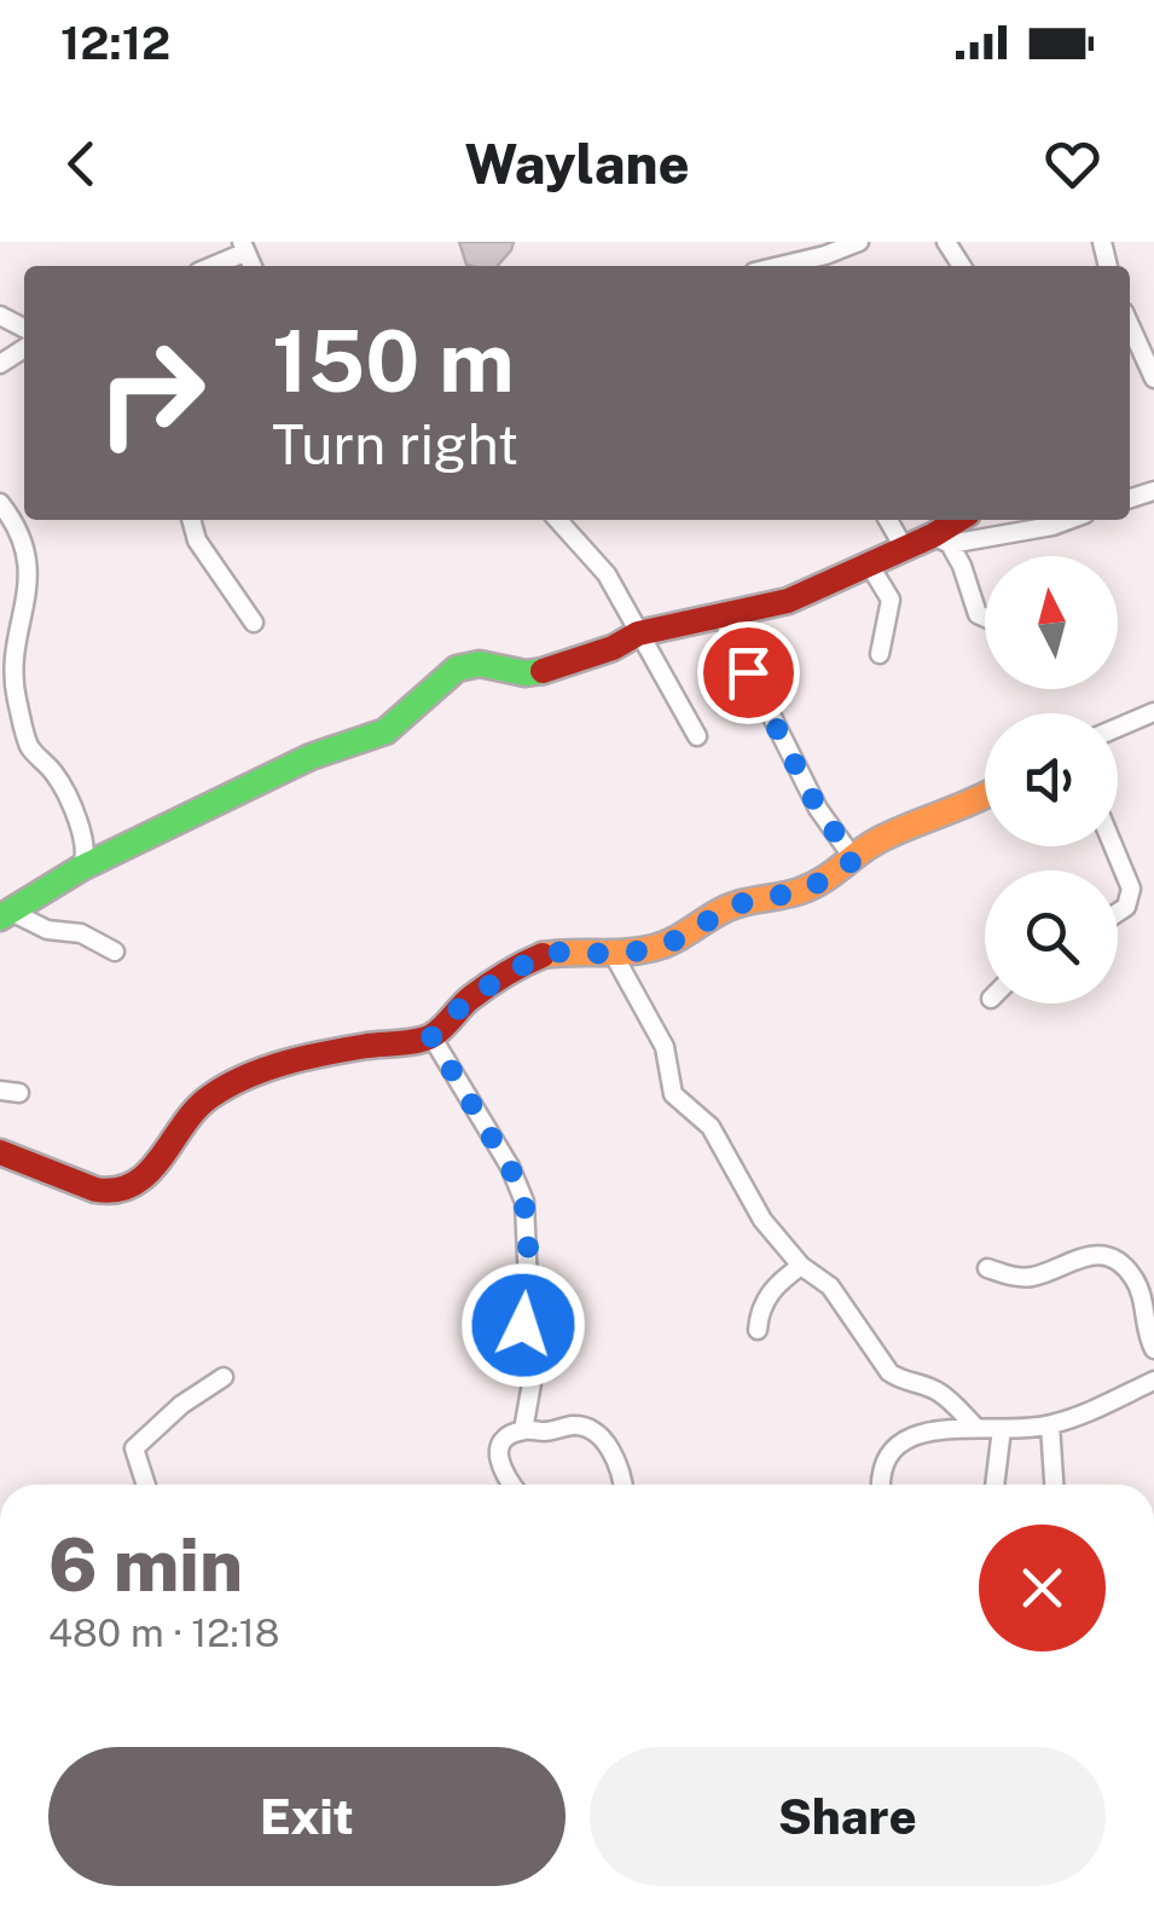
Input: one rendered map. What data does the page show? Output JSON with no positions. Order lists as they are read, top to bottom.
{
  "north": "top",
  "page": {
    "status": "12:12",
    "header": "Waylane",
    "turn": ["150 m", "Turn right"],
    "heading": ["6 min", "480 m · 12:18"],
    "buttons": ["Exit", "Share"]
  }
}
